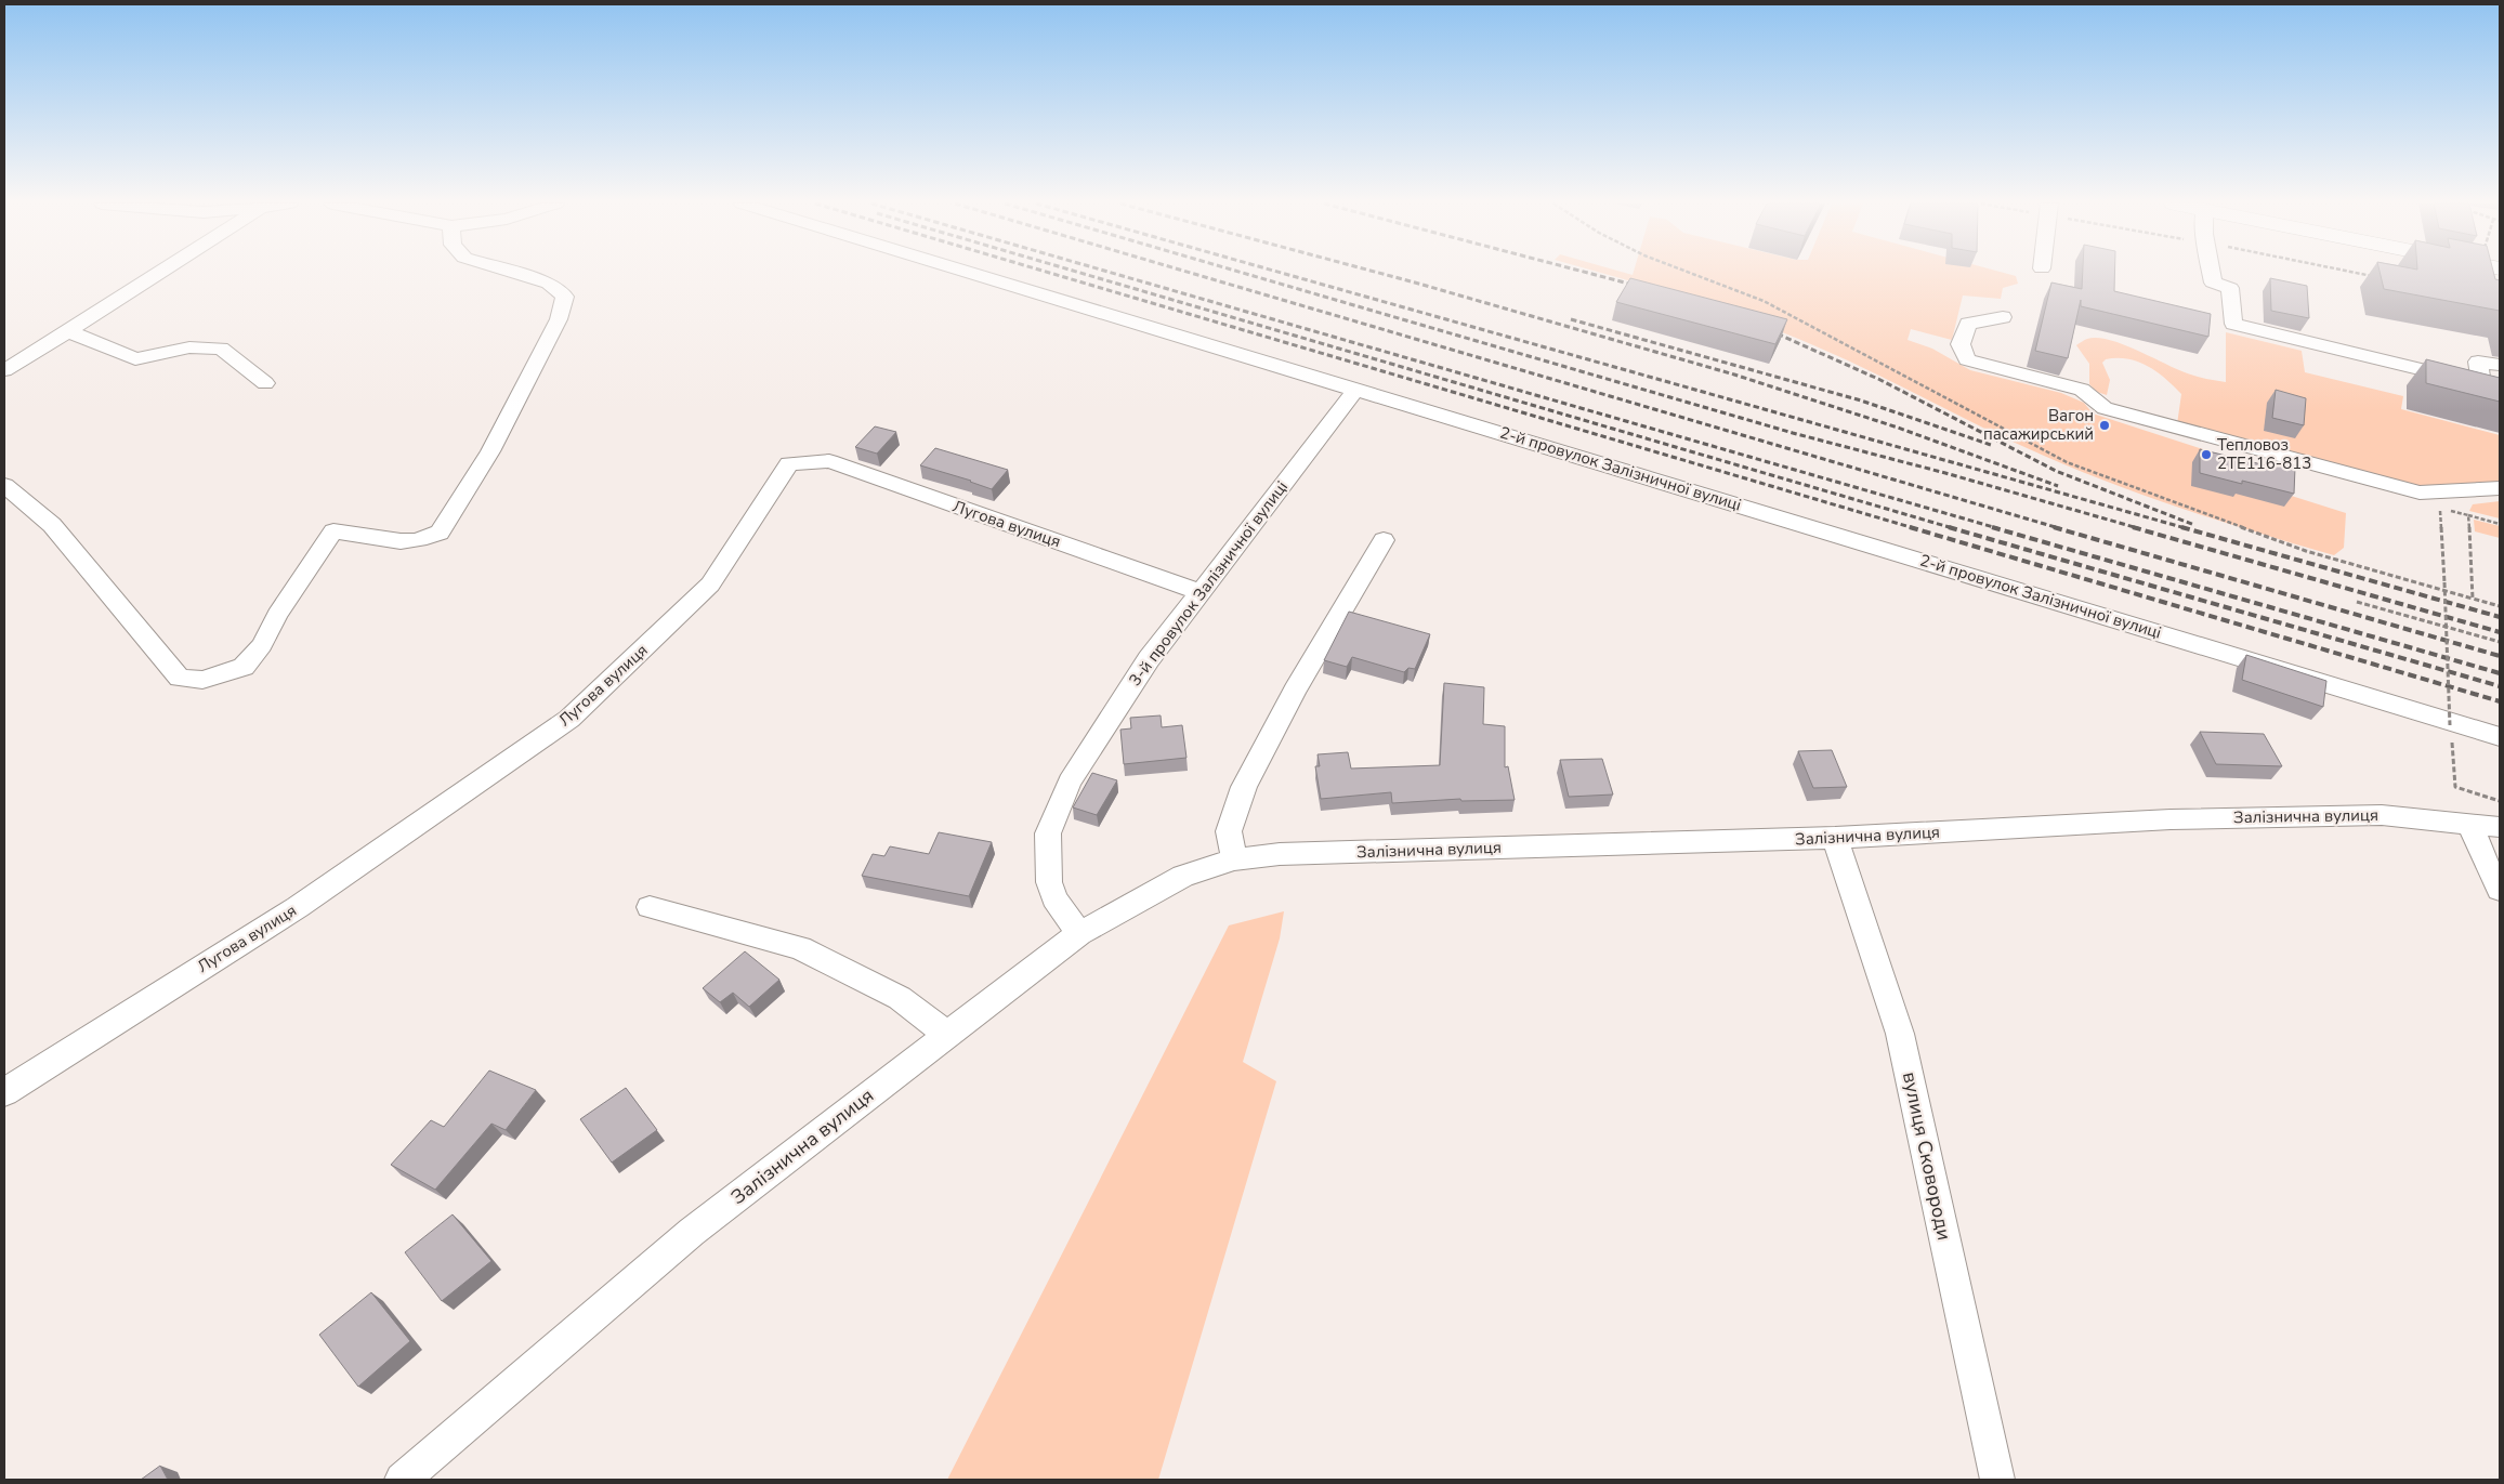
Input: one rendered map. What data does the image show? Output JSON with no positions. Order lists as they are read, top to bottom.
{
  "streets": {
    "street": [
      "2-й провулок Залізничної вулиці",
      "Лугова вулиця",
      "3-й провулок Залізничної вулиці",
      "Залізнична вулиця",
      "вулиця Сковороди"
    ]
  },
  "crossings": [
    ["2-й провулок Залізничної вулиці", "3-й провулок Залізничної вулиці"],
    ["Лугова вулиця", "3-й провулок Залізничної вулиці"],
    ["3-й провулок Залізничної вулиці", "Залізнична вулиця"],
    ["Залізнична вулиця", "вулиця Сковороди"]
  ],
  "places": ["Вагон пасажирський", "Тепловоз 2ТЕ116-813"]
}
